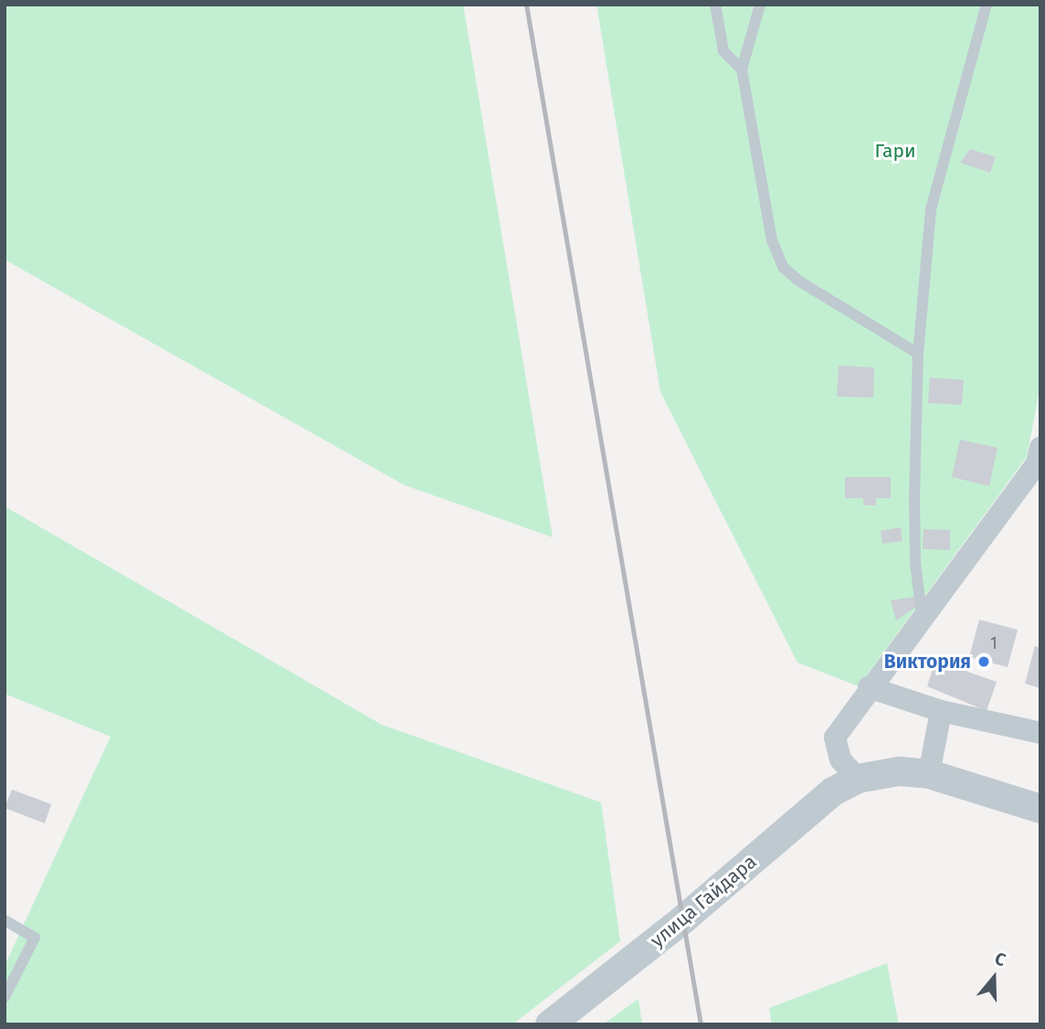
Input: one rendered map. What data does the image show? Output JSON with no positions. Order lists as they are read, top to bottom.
{
  "streets": {
    "street": ["улица Гайдара"]
  },
  "parks": ["Гари"],
  "places": ["Виктория"],
  "house_numbers": ["1"],
  "north": "top"
}
